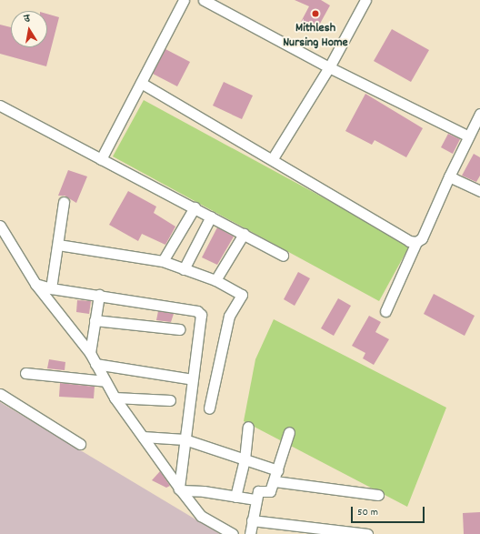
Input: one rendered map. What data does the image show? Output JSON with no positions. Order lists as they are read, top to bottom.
{
  "places": ["Mithlesh Nursing Home"],
  "scale_bar": "50 m",
  "north": "top"
}
